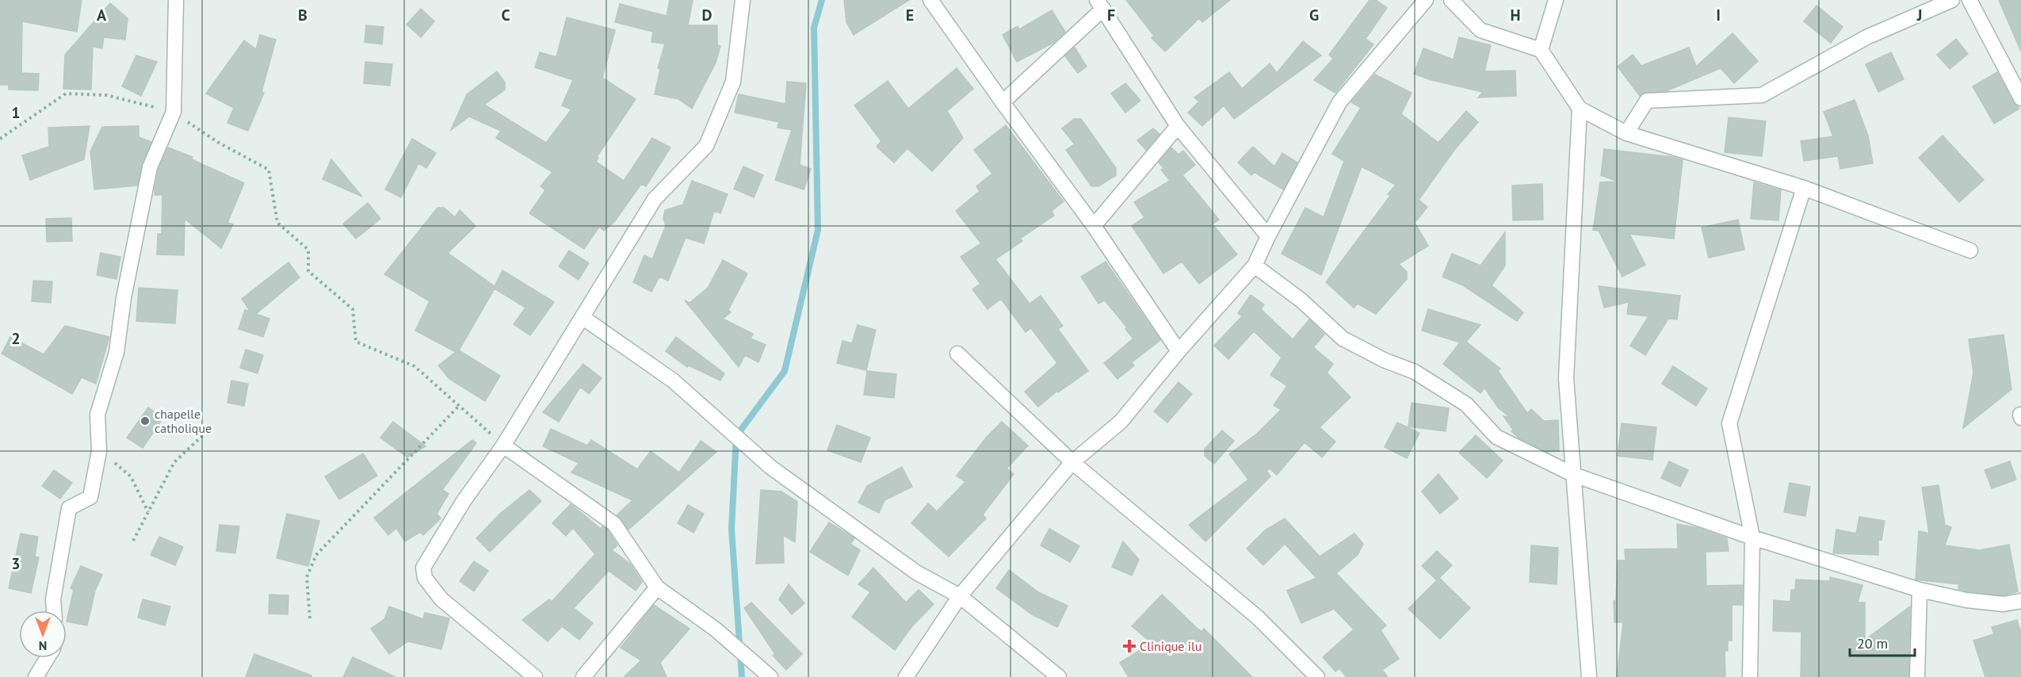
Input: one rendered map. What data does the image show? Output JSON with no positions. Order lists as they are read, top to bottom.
{
  "places": {
    "other": ["chapelle catholique"],
    "health": ["Clinique ilu"]
  },
  "scale_bar": "20 m",
  "north": "bottom",
  "grid": {
    "columns": [
      "A",
      "B",
      "C",
      "D",
      "E",
      "F",
      "G",
      "H",
      "I",
      "J"
    ],
    "rows": ["1", "2", "3"]
  }
}
